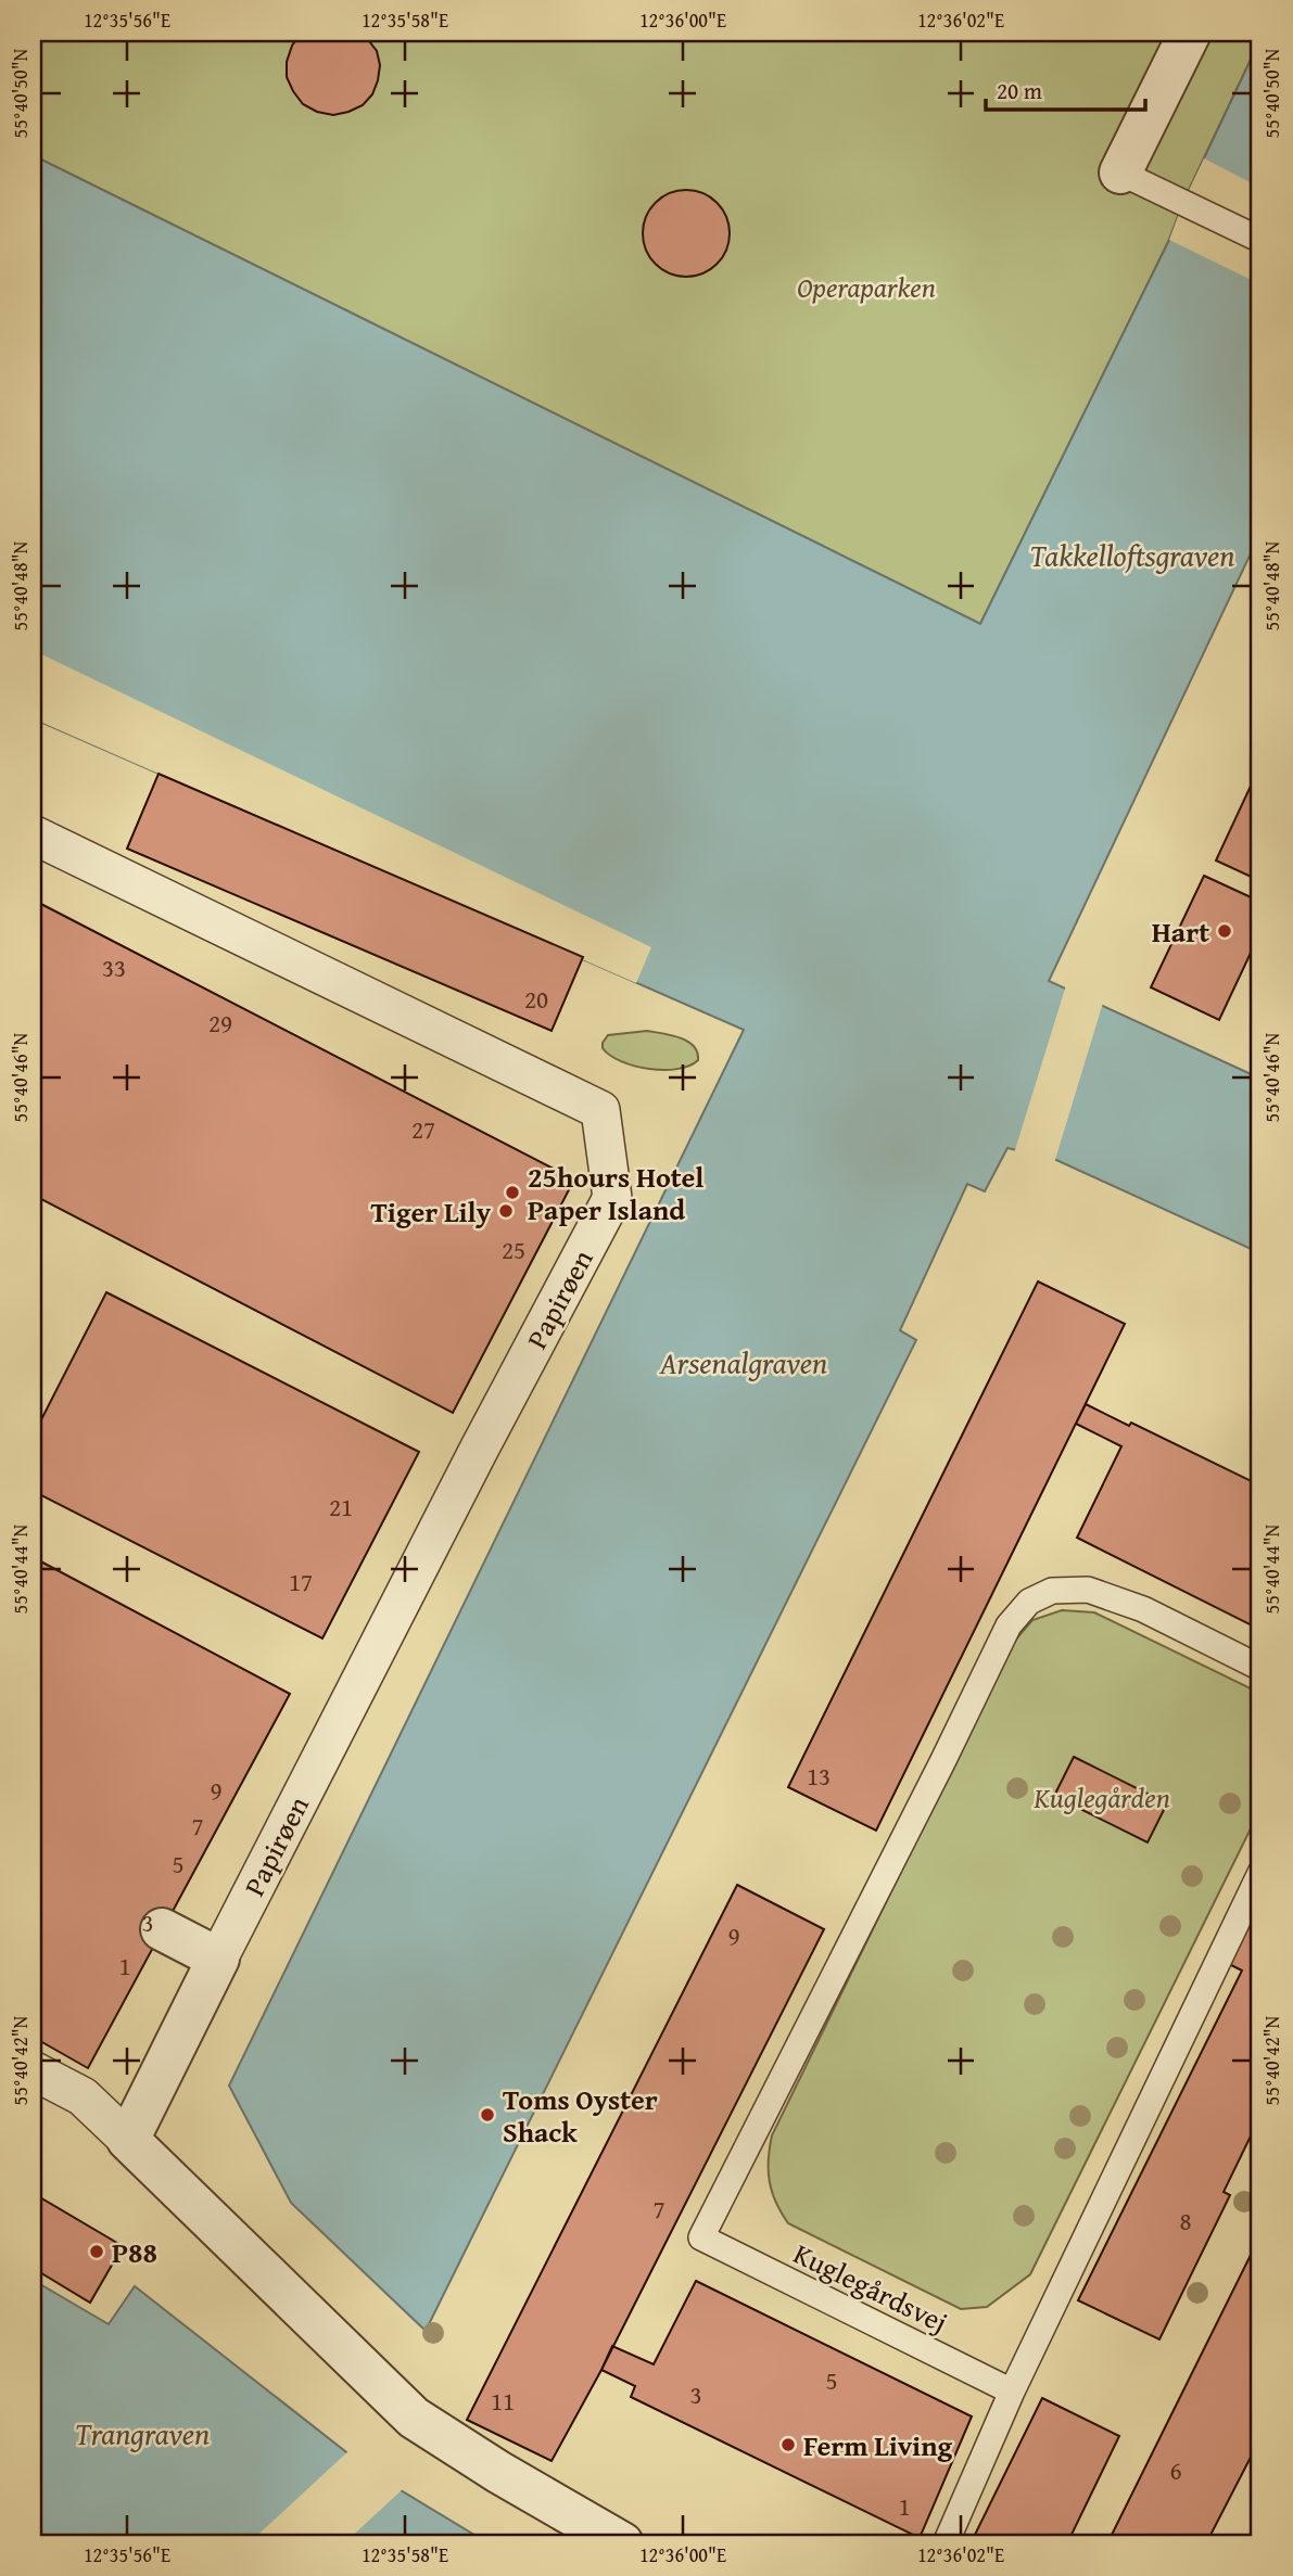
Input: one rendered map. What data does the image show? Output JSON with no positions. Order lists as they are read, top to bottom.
{
  "streets": {
    "street": ["Papirøen"],
    "lane": ["Kuglegårdsvej"]
  },
  "water": ["Takkelloftsgraven", "Arsenalgraven", "Trangraven"],
  "parks": ["Operaparken", "Kuglegården"],
  "places": [
    "Hart",
    "25hours Hotel Paper Island",
    "Tiger Lily",
    "Toms Oyster Shack",
    "P88",
    "Ferm Living"
  ],
  "house_numbers": [
    "33",
    "20",
    "29",
    "27",
    "25",
    "21",
    "17",
    "13",
    "9",
    "7",
    "5",
    "3",
    "9",
    "1",
    "7",
    "8",
    "5",
    "3",
    "11",
    "6",
    "1"
  ],
  "scale_bar": "20 m",
  "coordinates": [
    "12°35'56\"E",
    "12°35'58\"E",
    "12°36'00\"E",
    "12°36'02\"E",
    "55°40'50\"N",
    "55°40'48\"N",
    "55°40'46\"N",
    "55°40'44\"N",
    "55°40'42\"N"
  ]
}
